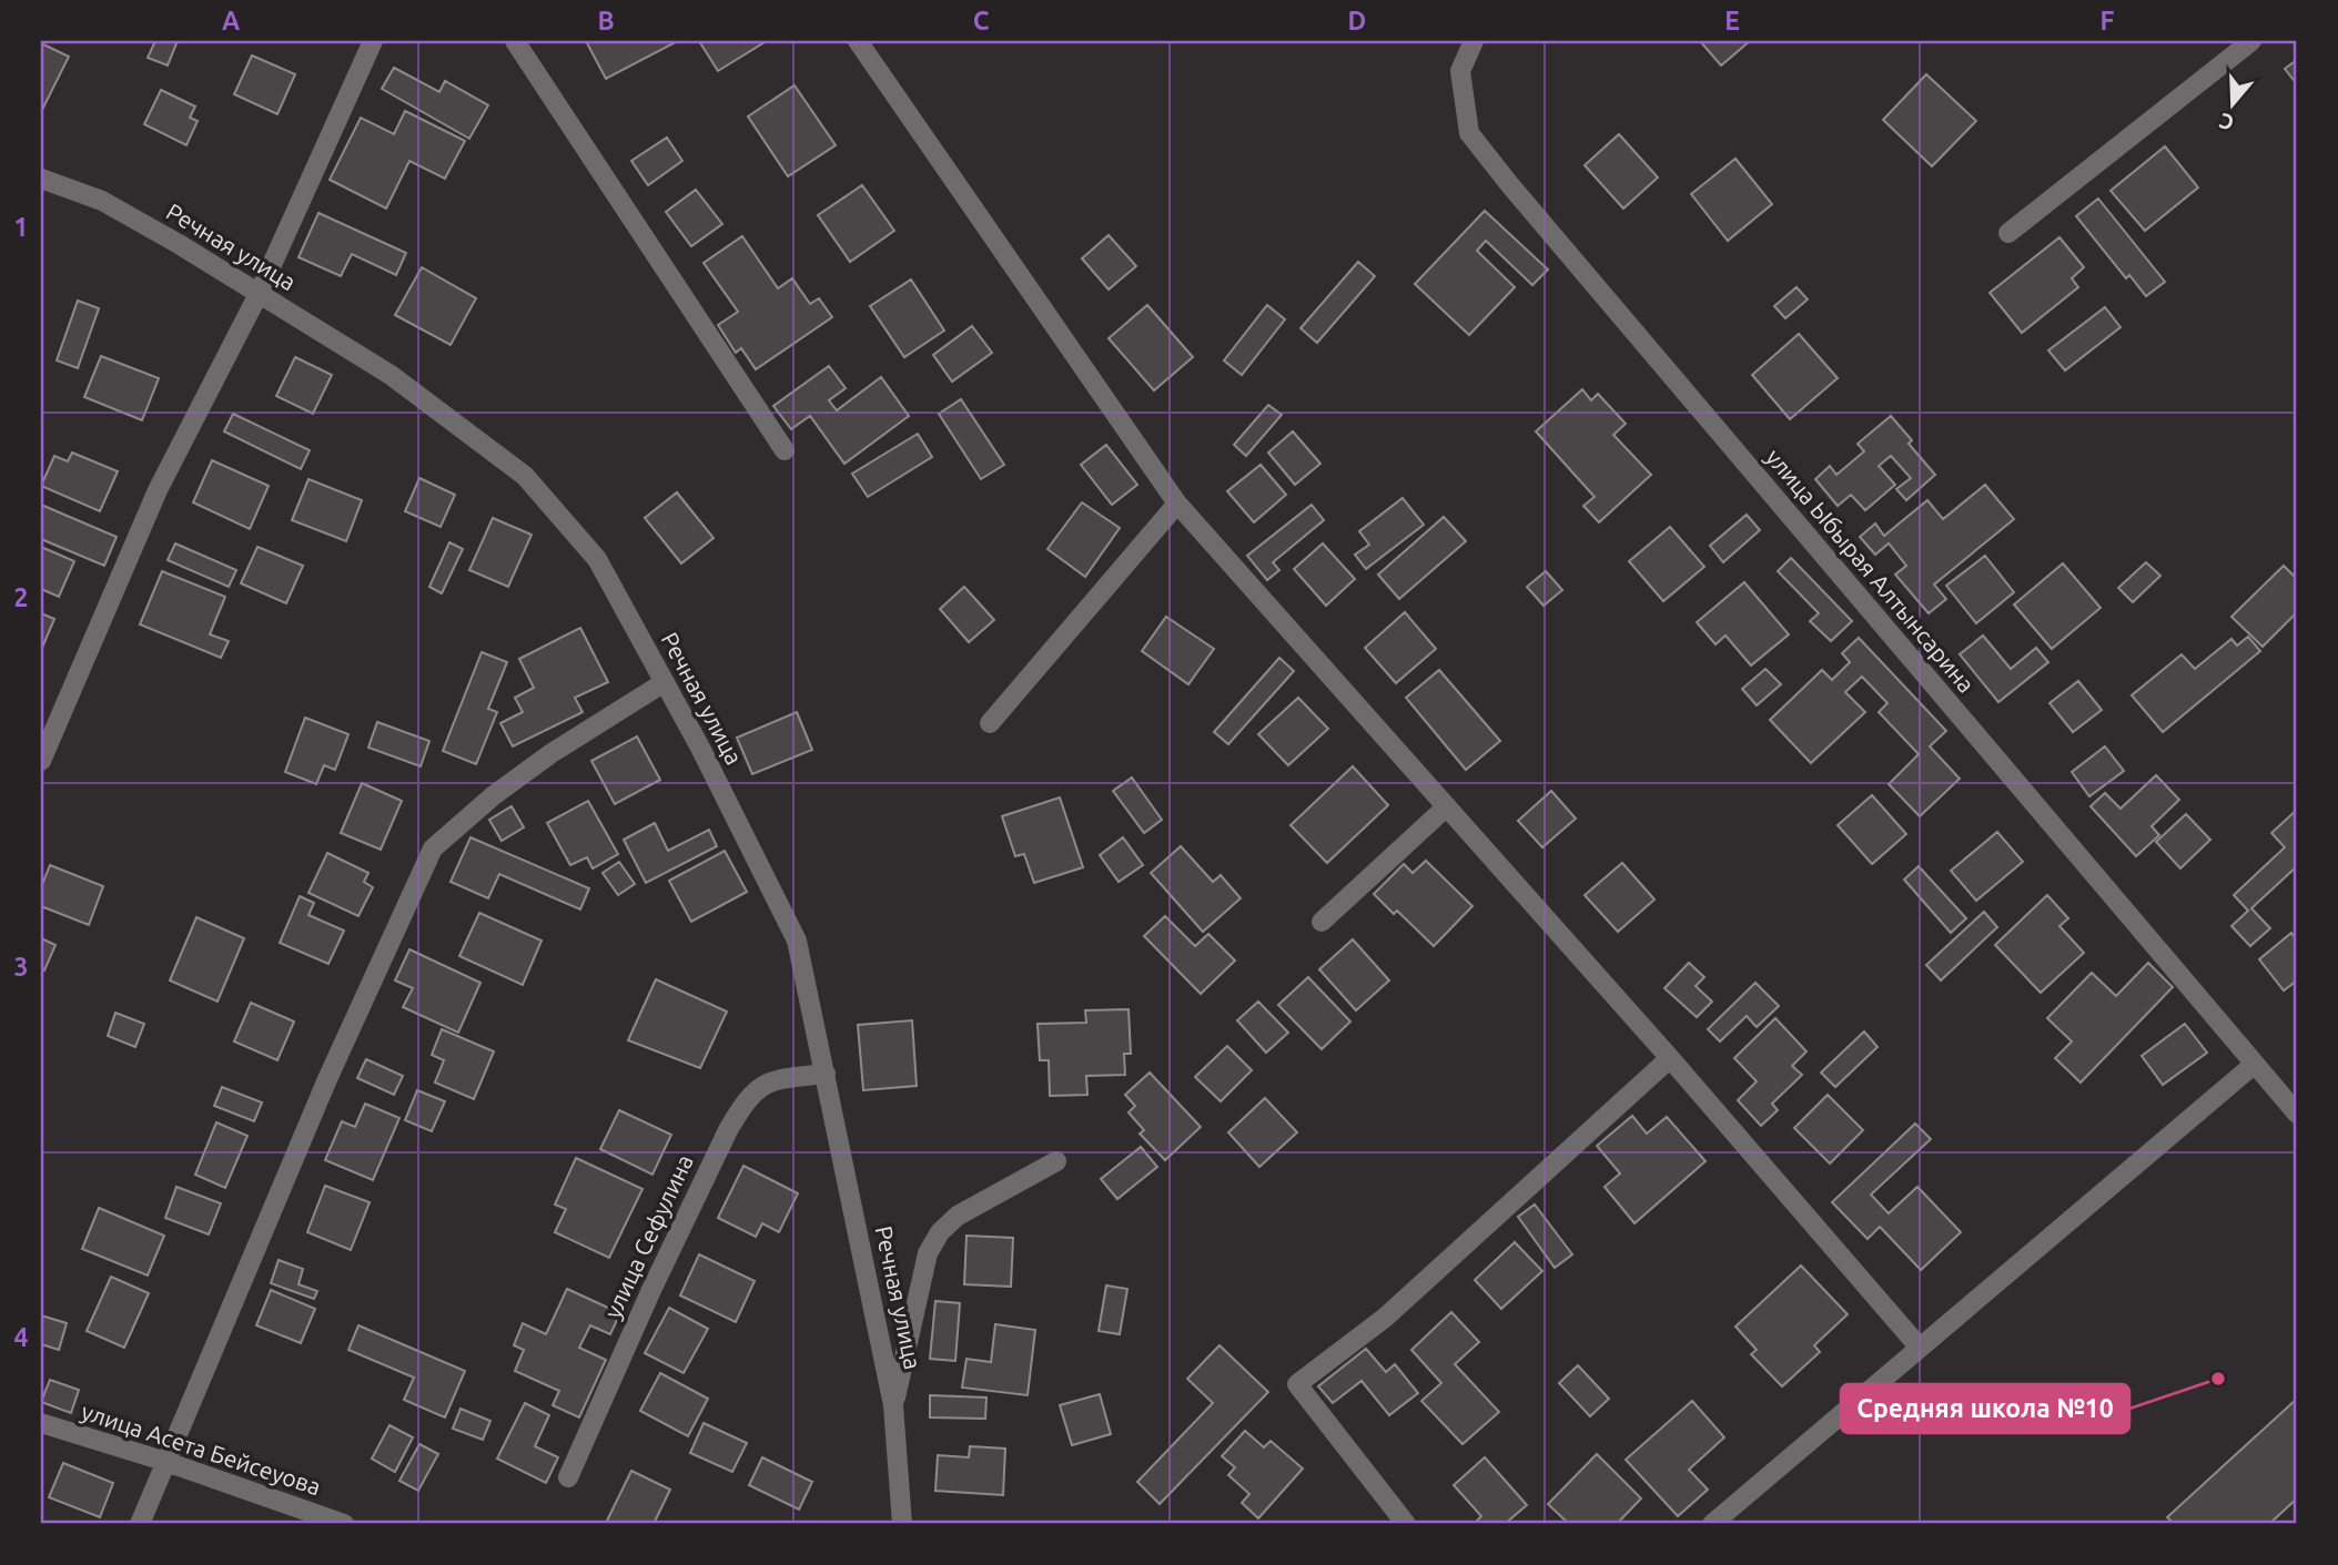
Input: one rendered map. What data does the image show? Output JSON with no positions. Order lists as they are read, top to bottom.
{
  "streets": {
    "street": [
      "Речная улица",
      "улица Ыбырая Алтынсарина",
      "улица Сефулина",
      "улица Асета Бейсеуова"
    ]
  },
  "crossings": [
    ["Речная улица", "улица Сефулина"]
  ],
  "places": ["Средняя школа №10"],
  "north": "bottom",
  "grid": {
    "columns": [
      "A",
      "B",
      "C",
      "D",
      "E",
      "F"
    ],
    "rows": [
      "1",
      "2",
      "3",
      "4"
    ]
  }
}
